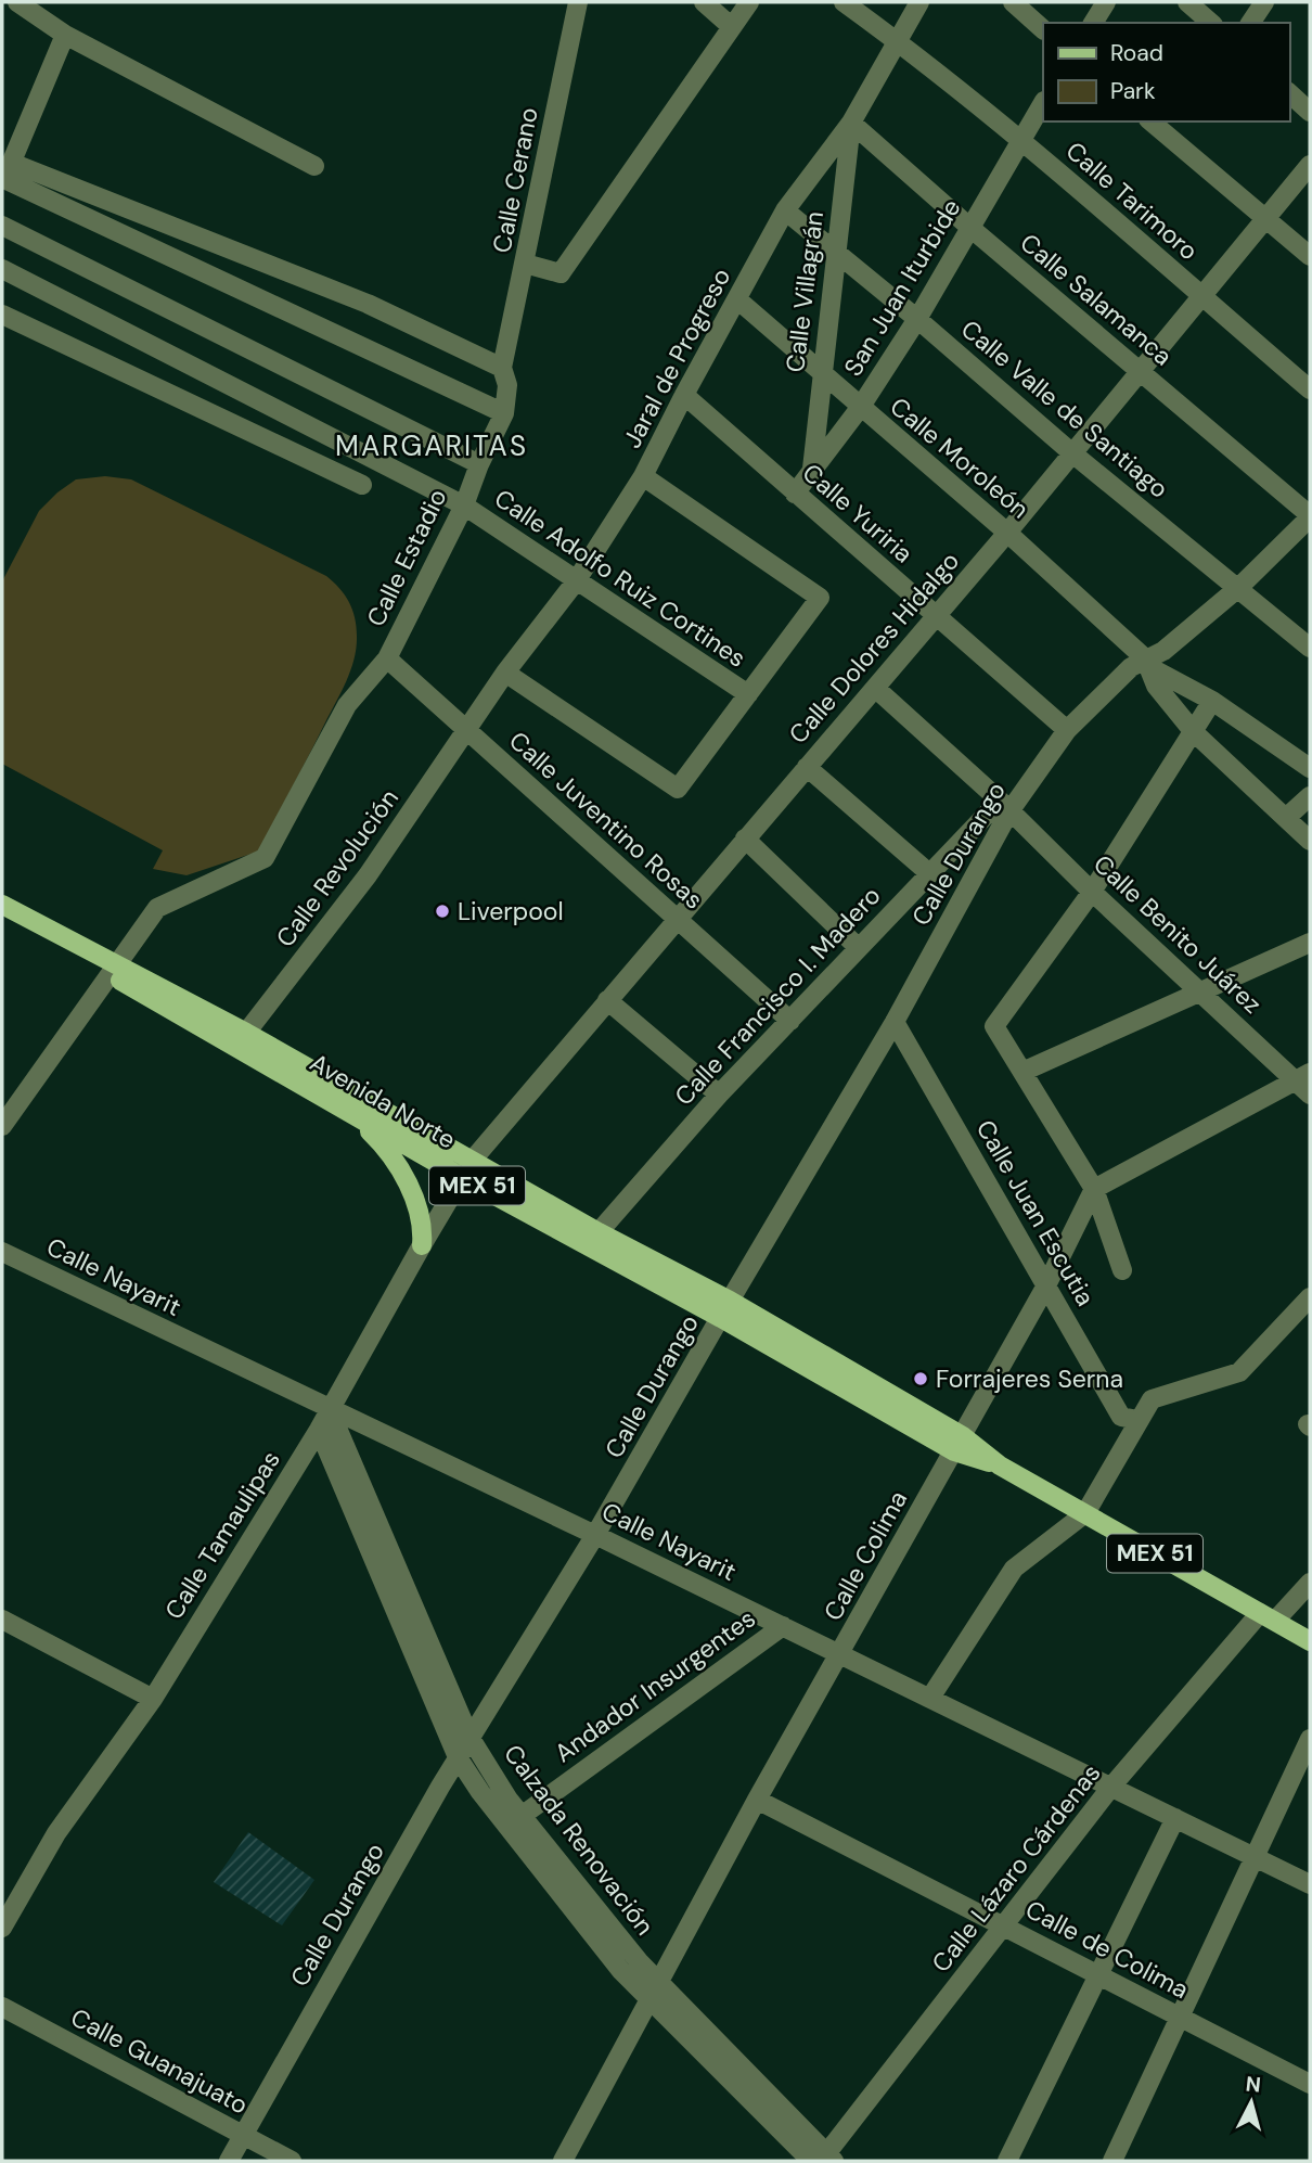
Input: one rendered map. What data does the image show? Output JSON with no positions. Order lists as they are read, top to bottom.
{
  "streets": {
    "main road": ["Avenida Norte", "MEX 51"],
    "street": [
      "Calle Cerano",
      "Calle Tarimoro",
      "San Juan Iturbide",
      "Calle Villagrán",
      "Calle Salamanca",
      "Jaral de Progreso",
      "Calle Valle de Santiago",
      "Calle Moroleón",
      "Calle Yuriria",
      "Calle Estadio",
      "Calle Adolfo Ruiz Cortines",
      "Calle Dolores Hidalgo",
      "Calle Juventino Rosas",
      "Calle Durango",
      "Calle Revolución",
      "Calle Benito Juárez",
      "Calle Francisco I. Madero",
      "Calle Juan Escutia",
      "Calle Nayarit",
      "Calle Tamaulipas",
      "Calle Colima",
      "Andador Insurgentes",
      "Calzada Renovación",
      "Calle Lázaro Cárdenas",
      "Calle de Colima",
      "Calle Guanajuato"
    ]
  },
  "crossings": [
    ["Calle Cerano", "Calle Estadio"],
    ["Calle Tarimoro", "San Juan Iturbide"],
    ["Calle Tarimoro", "Jaral de Progreso"],
    ["Calle Tarimoro", "Calle Dolores Hidalgo"],
    ["San Juan Iturbide", "Calle Villagrán"],
    ["San Juan Iturbide", "Calle Salamanca"],
    ["San Juan Iturbide", "Calle Valle de Santiago"],
    ["San Juan Iturbide", "Calle Moroleón"],
    ["San Juan Iturbide", "Calle Yuriria"],
    ["Calle Villagrán", "Calle Salamanca"],
    ["Calle Villagrán", "Jaral de Progreso"],
    ["Calle Villagrán", "Calle Valle de Santiago"],
    ["Calle Villagrán", "Calle Moroleón"],
    ["Calle Salamanca", "Jaral de Progreso"],
    ["Calle Salamanca", "Calle Dolores Hidalgo"],
    ["Calle Salamanca", "Calle Durango"],
    ["Jaral de Progreso", "Calle Valle de Santiago"],
    ["Jaral de Progreso", "Calle Moroleón"],
    ["Jaral de Progreso", "Calle Yuriria"],
    ["Jaral de Progreso", "Calle Adolfo Ruiz Cortines"],
    ["Jaral de Progreso", "Calle Juventino Rosas"],
    ["Jaral de Progreso", "Calle Revolución"],
    ["Calle Valle de Santiago", "Calle Dolores Hidalgo"],
    ["Calle Valle de Santiago", "Calle Durango"],
    ["Calle Moroleón", "Calle Dolores Hidalgo"],
    ["Calle Moroleón", "Calle Durango"],
    ["Calle Yuriria", "Calle Dolores Hidalgo"],
    ["Calle Yuriria", "Calle Durango"],
    ["Calle Estadio", "Calle Adolfo Ruiz Cortines"],
    ["Calle Estadio", "Calle Juventino Rosas"],
    ["Calle Estadio", "Avenida Norte"],
    ["Calle Dolores Hidalgo", "Calle Juventino Rosas"],
    ["Calle Dolores Hidalgo", "Calle Benito Juárez"],
    ["Calle Dolores Hidalgo", "Avenida Norte"],
    ["Calle Dolores Hidalgo", "Calle Tamaulipas"],
    ["Calle Juventino Rosas", "Calle Revolución"],
    ["Calle Juventino Rosas", "Calle Francisco I. Madero"],
    ["Calle Durango", "Calle Benito Juárez"],
    ["Calle Durango", "Calle Francisco I. Madero"],
    ["Calle Durango", "Avenida Norte"],
    ["Calle Durango", "MEX 51"],
    ["Calle Durango", "Calle Juan Escutia"],
    ["Calle Durango", "Calle Nayarit"],
    ["Calle Durango", "Calzada Renovación"],
    ["Calle Durango", "Calle Guanajuato"],
    ["Calle Revolución", "Avenida Norte"],
    ["Calle Benito Juárez", "Calle Francisco I. Madero"],
    ["Calle Francisco I. Madero", "Avenida Norte"],
    ["Avenida Norte", "MEX 51"],
    ["Avenida Norte", "Calle Tamaulipas"],
    ["MEX 51", "Calle Colima"],
    ["MEX 51", "Calle Lázaro Cárdenas"],
    ["Calle Juan Escutia", "Calle Colima"],
    ["Calle Nayarit", "Calle Tamaulipas"],
    ["Calle Nayarit", "Calle Colima"],
    ["Calle Nayarit", "Andador Insurgentes"],
    ["Calle Nayarit", "Calzada Renovación"],
    ["Calle Nayarit", "Calle Lázaro Cárdenas"],
    ["Calle Tamaulipas", "Calzada Renovación"],
    ["Calle Colima", "Calzada Renovación"],
    ["Calle Colima", "Calle de Colima"],
    ["Andador Insurgentes", "Calzada Renovación"],
    ["Calzada Renovación", "Calle Lázaro Cárdenas"],
    ["Calle Lázaro Cárdenas", "Calle de Colima"]
  ],
  "districts": ["MARGARITAS"],
  "places": ["Liverpool", "Forrajeres Serna"],
  "legend": ["Road", "Park"],
  "north": "top"
}
